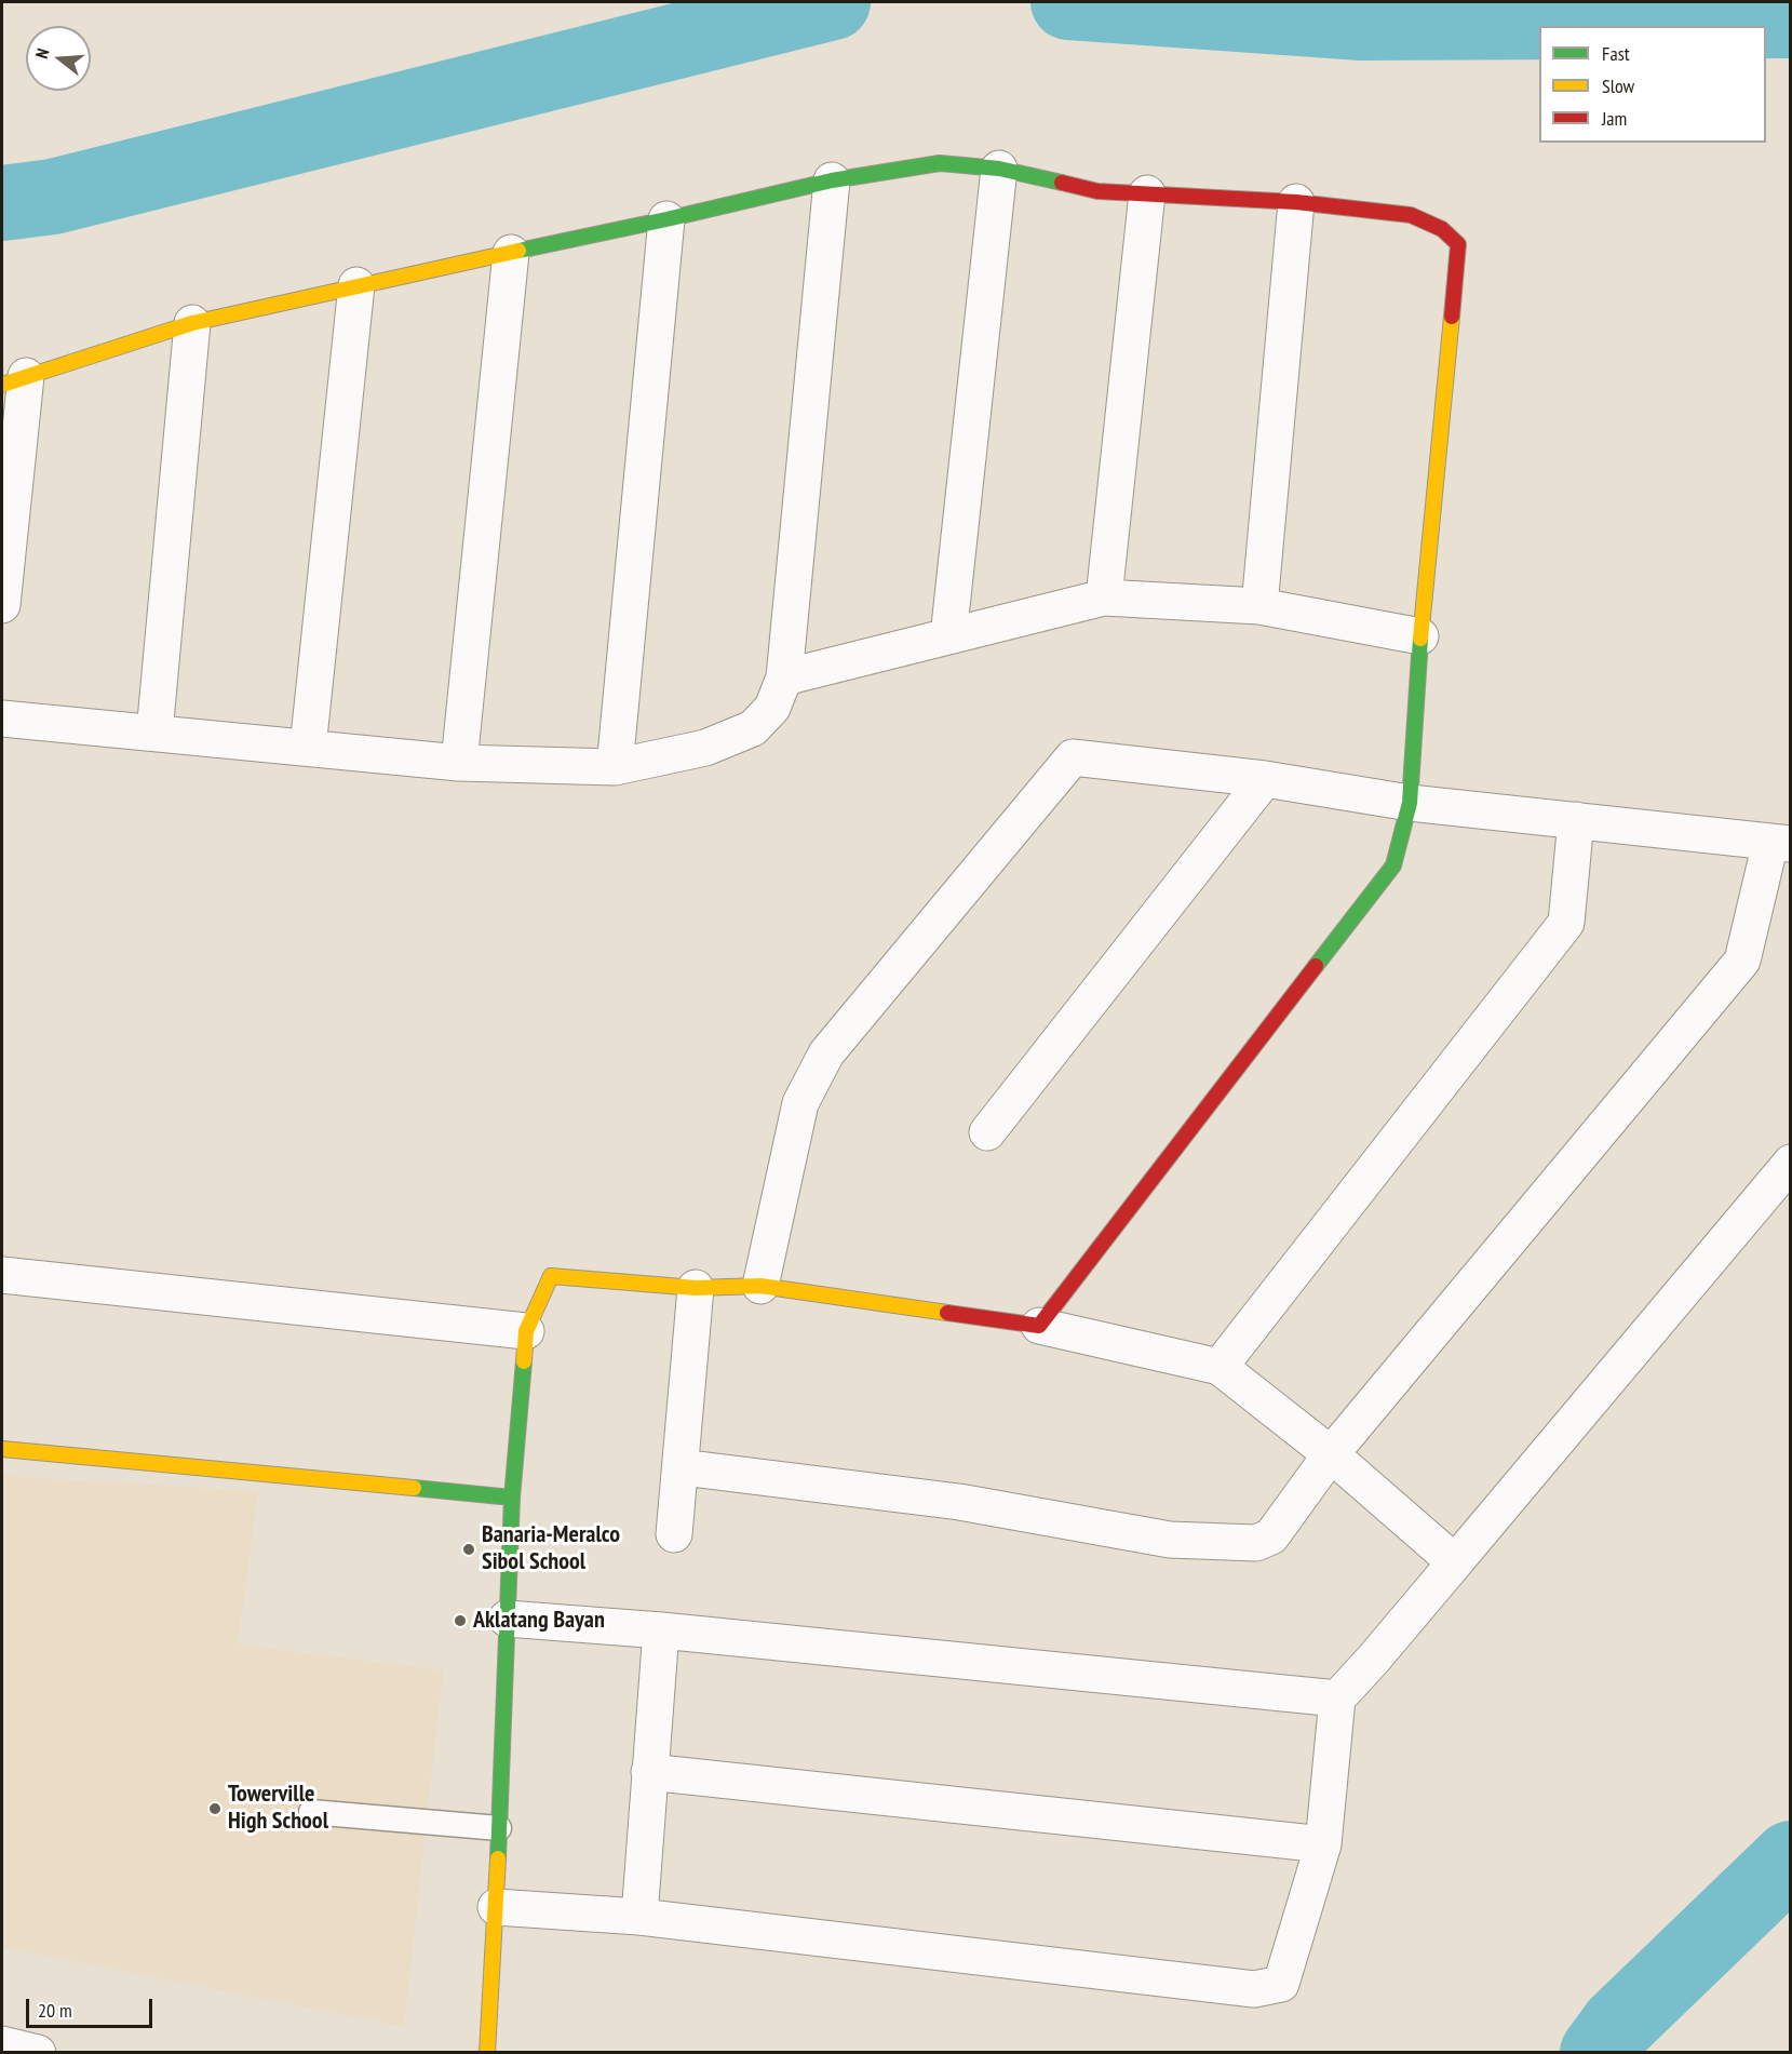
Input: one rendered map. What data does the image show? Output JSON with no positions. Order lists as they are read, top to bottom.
{
  "places": ["Banaria-Meralco Sibol School", "Aklatang Bayan", "Towerville High School"],
  "legend": ["Fast", "Slow", "Jam"],
  "scale_bar": "20 m",
  "north": "left"
}
